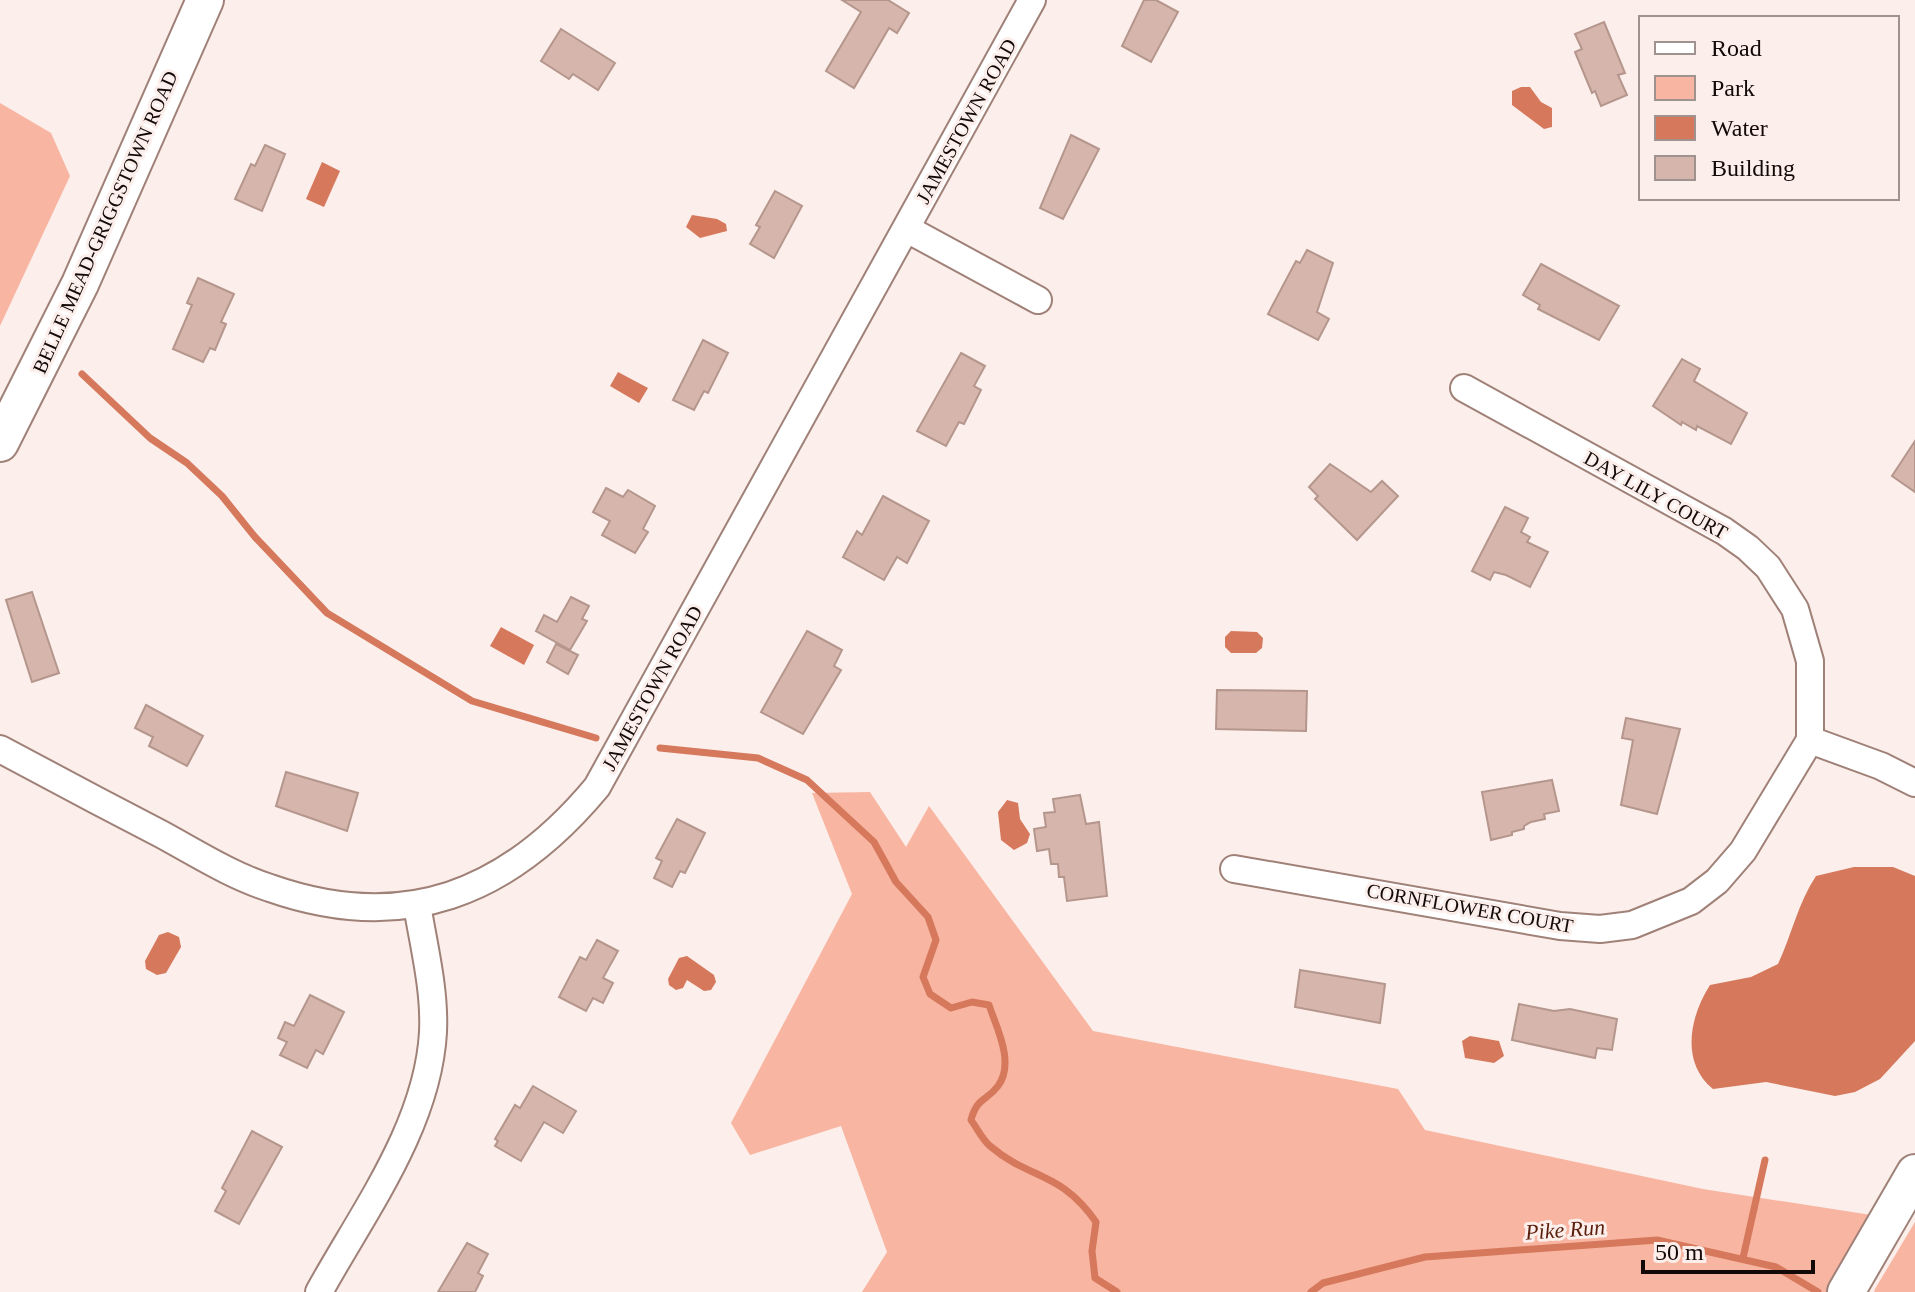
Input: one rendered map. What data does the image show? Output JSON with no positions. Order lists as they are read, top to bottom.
{
  "streets": {
    "street": [
      "JAMESTOWN ROAD",
      "BELLE MEAD-GRIGGSTOWN ROAD",
      "DAY LILY COURT",
      "CORNFLOWER COURT"
    ]
  },
  "crossings": [
    ["DAY LILY COURT", "CORNFLOWER COURT"]
  ],
  "water": ["Pike Run"],
  "legend": [
    "Road",
    "Park",
    "Water",
    "Building"
  ],
  "scale_bar": "50 m"
}
